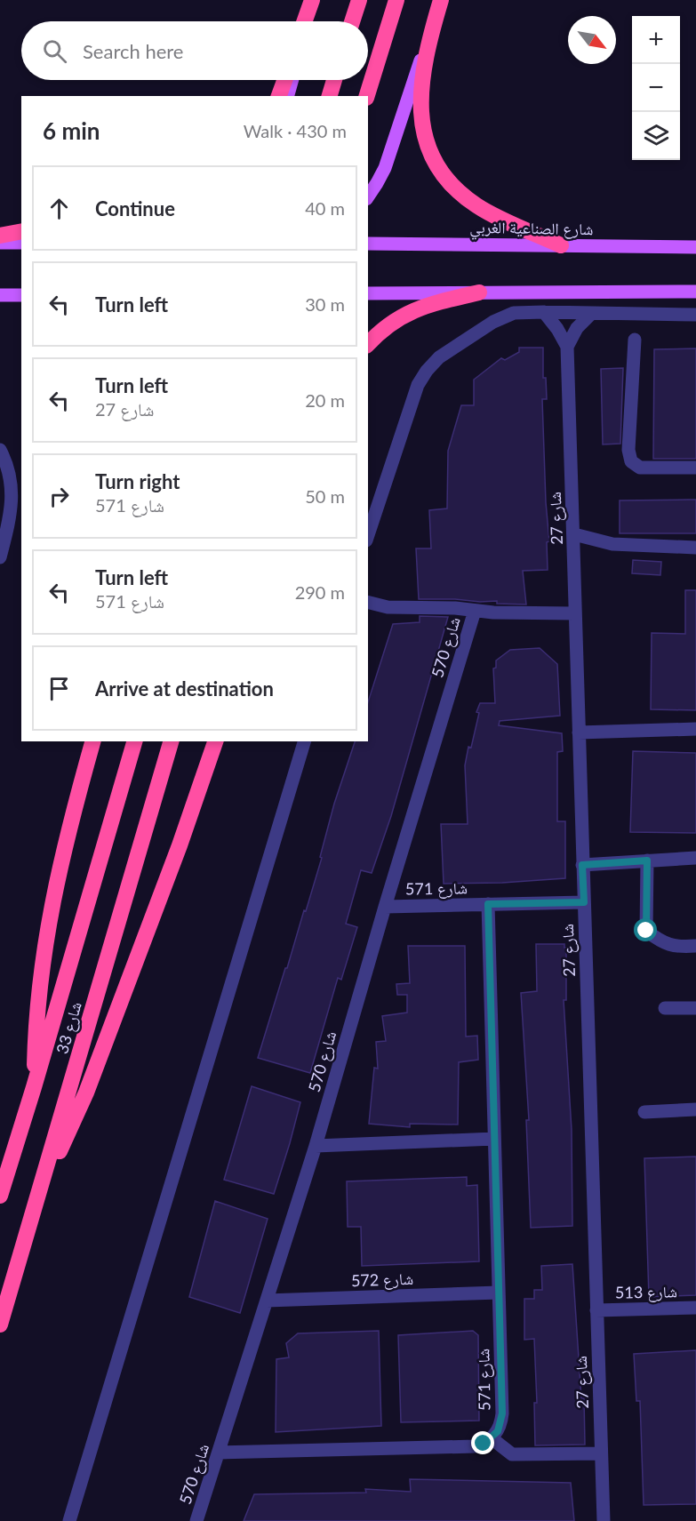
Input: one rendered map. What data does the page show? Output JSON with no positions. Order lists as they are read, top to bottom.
{
  "streets": {
    "highway": ["شارع 33"],
    "main road": ["شارع الصناعية الغربي"],
    "street": [
      "شارع 27",
      "شارع 570",
      "شارع 571",
      "شارع 572",
      "شارع 513"
    ]
  },
  "crossings": [
    ["شارع 27", "شارع 570"],
    ["شارع 27", "شارع 571"],
    ["شارع 27", "شارع 513"],
    ["شارع 570", "شارع 571"],
    ["شارع 570", "شارع 572"],
    ["شارع 571", "شارع 572"]
  ],
  "north": "bottom right",
  "page": {
    "map_buttons": ["+", "−"],
    "search": "Search here",
    "heading": ["6 min", "Walk · 430 m"],
    "list": [
      ["Continue", "40 m"],
      ["Turn left", "30 m"],
      ["Turn left", "شارع 27", "20 m"],
      ["Turn right", "شارع 571", "50 m"],
      ["Turn left", "شارع 571", "290 m"],
      "Arrive at destination"
    ]
  }
}
